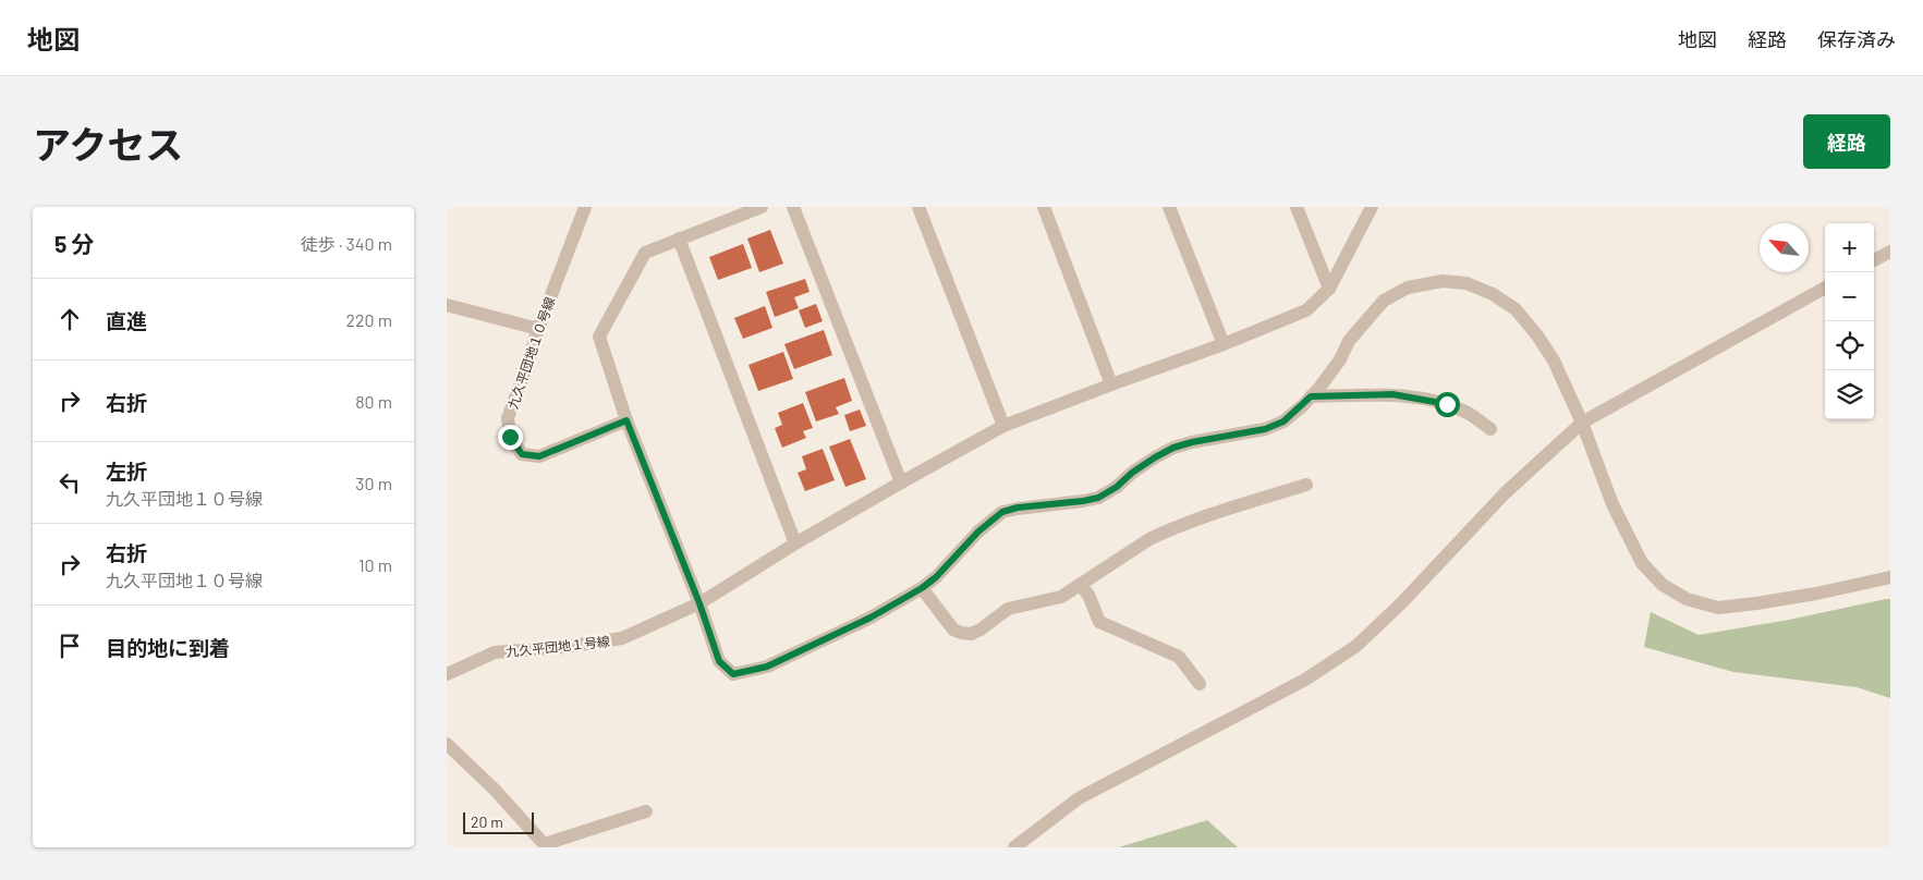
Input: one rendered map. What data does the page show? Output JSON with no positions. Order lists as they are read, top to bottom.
{
  "streets": {
    "street": ["九久平団地１０号線", "九久平団地１号線"]
  },
  "scale_bar": "20 m",
  "north": "top left",
  "page": {
    "header": "地図",
    "nav": ["地図", "経路", "保存済み"],
    "title": "アクセス",
    "buttons": "経路",
    "heading": ["5 分", "徒歩 · 340 m"],
    "map_buttons": ["+", "−"],
    "list": [
      ["直進", "220 m"],
      ["右折", "80 m"],
      ["左折", "九久平団地１０号線", "30 m"],
      ["右折", "九久平団地１０号線", "10 m"],
      "目的地に到着"
    ],
    "scale": "20 m"
  }
}
